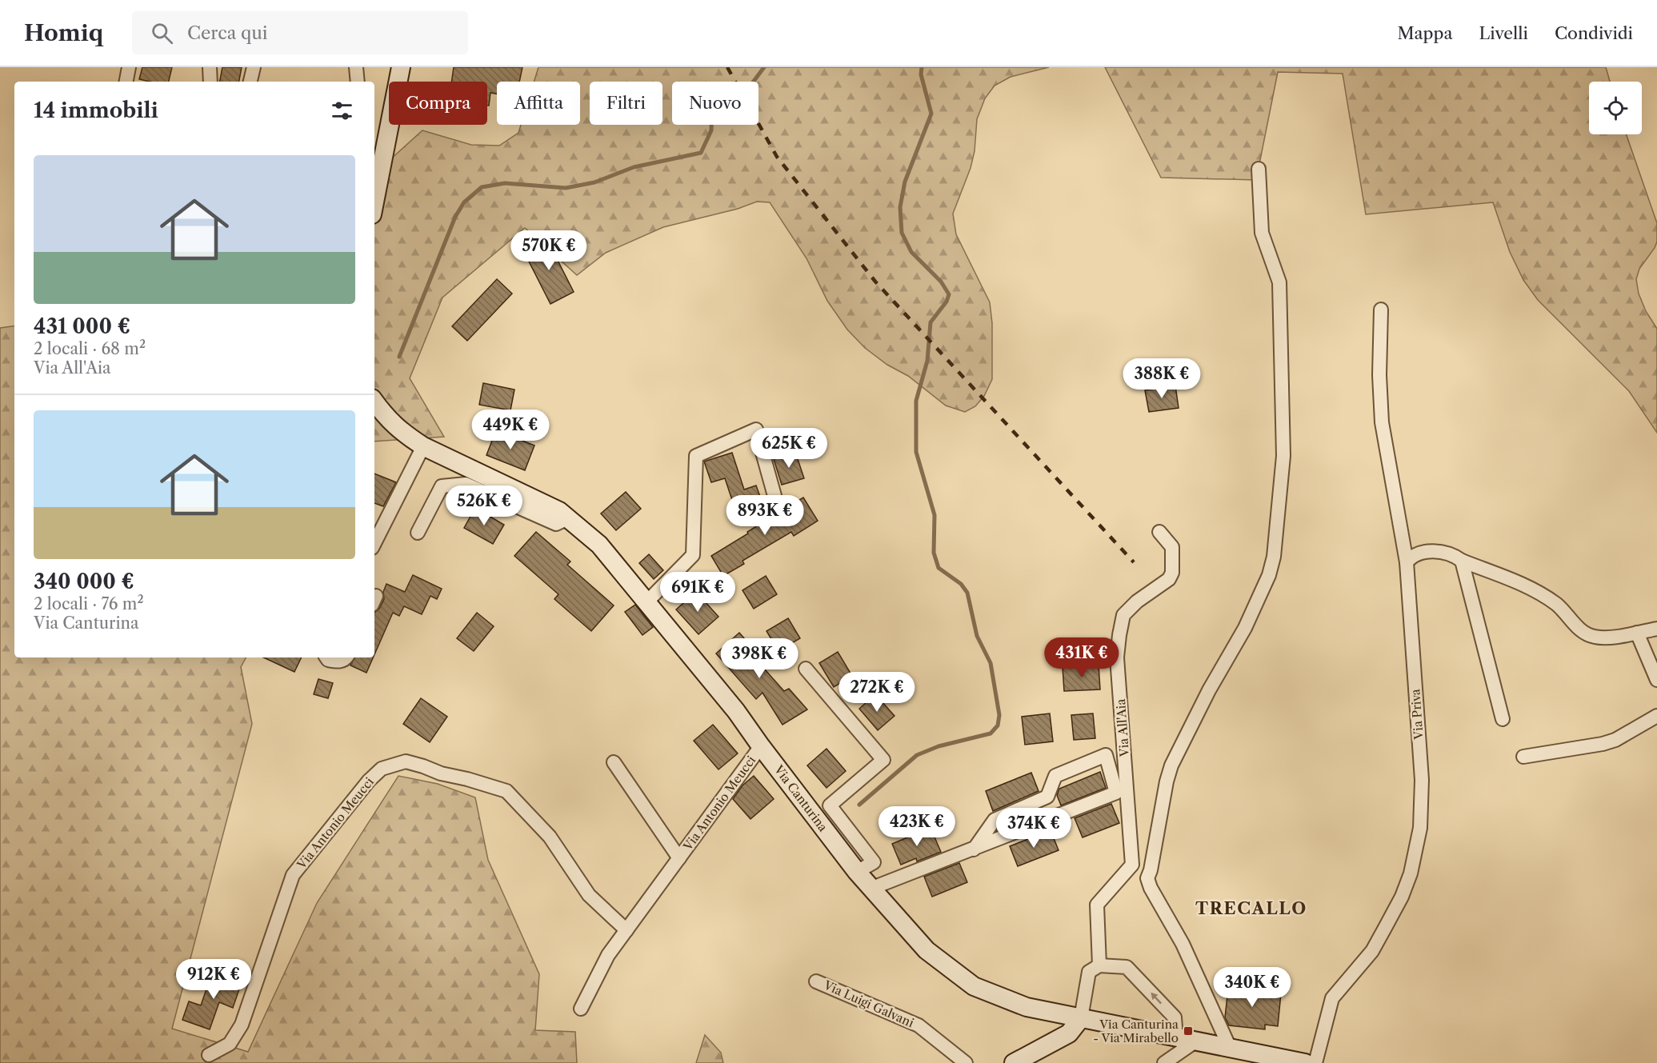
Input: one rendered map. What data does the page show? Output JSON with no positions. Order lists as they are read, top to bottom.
{
  "streets": {
    "main road": ["Via Canturina"],
    "street": [
      "Via Priva",
      "Via All'Aia",
      "Via Antonio Meucci",
      "Via Luigi Galvani"
    ]
  },
  "crossings": [
    ["Via Canturina", "Via Antonio Meucci"]
  ],
  "districts": ["TRECALLO"],
  "places": {
    "transit": ["Via Canturina - Via Mirabello"]
  },
  "page": {
    "header": "Homiq",
    "search": "Cerca qui",
    "nav": ["Mappa", "Livelli", "Condividi"],
    "chip": [
      "Compra",
      "Affitta",
      "Filtri",
      "Nuovo"
    ],
    "heading": "14 immobili",
    "list": [
      {
        "name": "431 000 €",
        "note": "2 locali · 68 m² · Via All'Aia"
      },
      {
        "name": "340 000 €",
        "note": "2 locali · 76 m² · Via Canturina"
      }
    ],
    "price": [
      "570K €",
      "388K €",
      "449K €",
      "625K €",
      "526K €",
      "893K €",
      "691K €",
      "431K €",
      "398K €",
      "272K €",
      "423K €",
      "374K €",
      "912K €",
      "340K €"
    ]
  }
}
